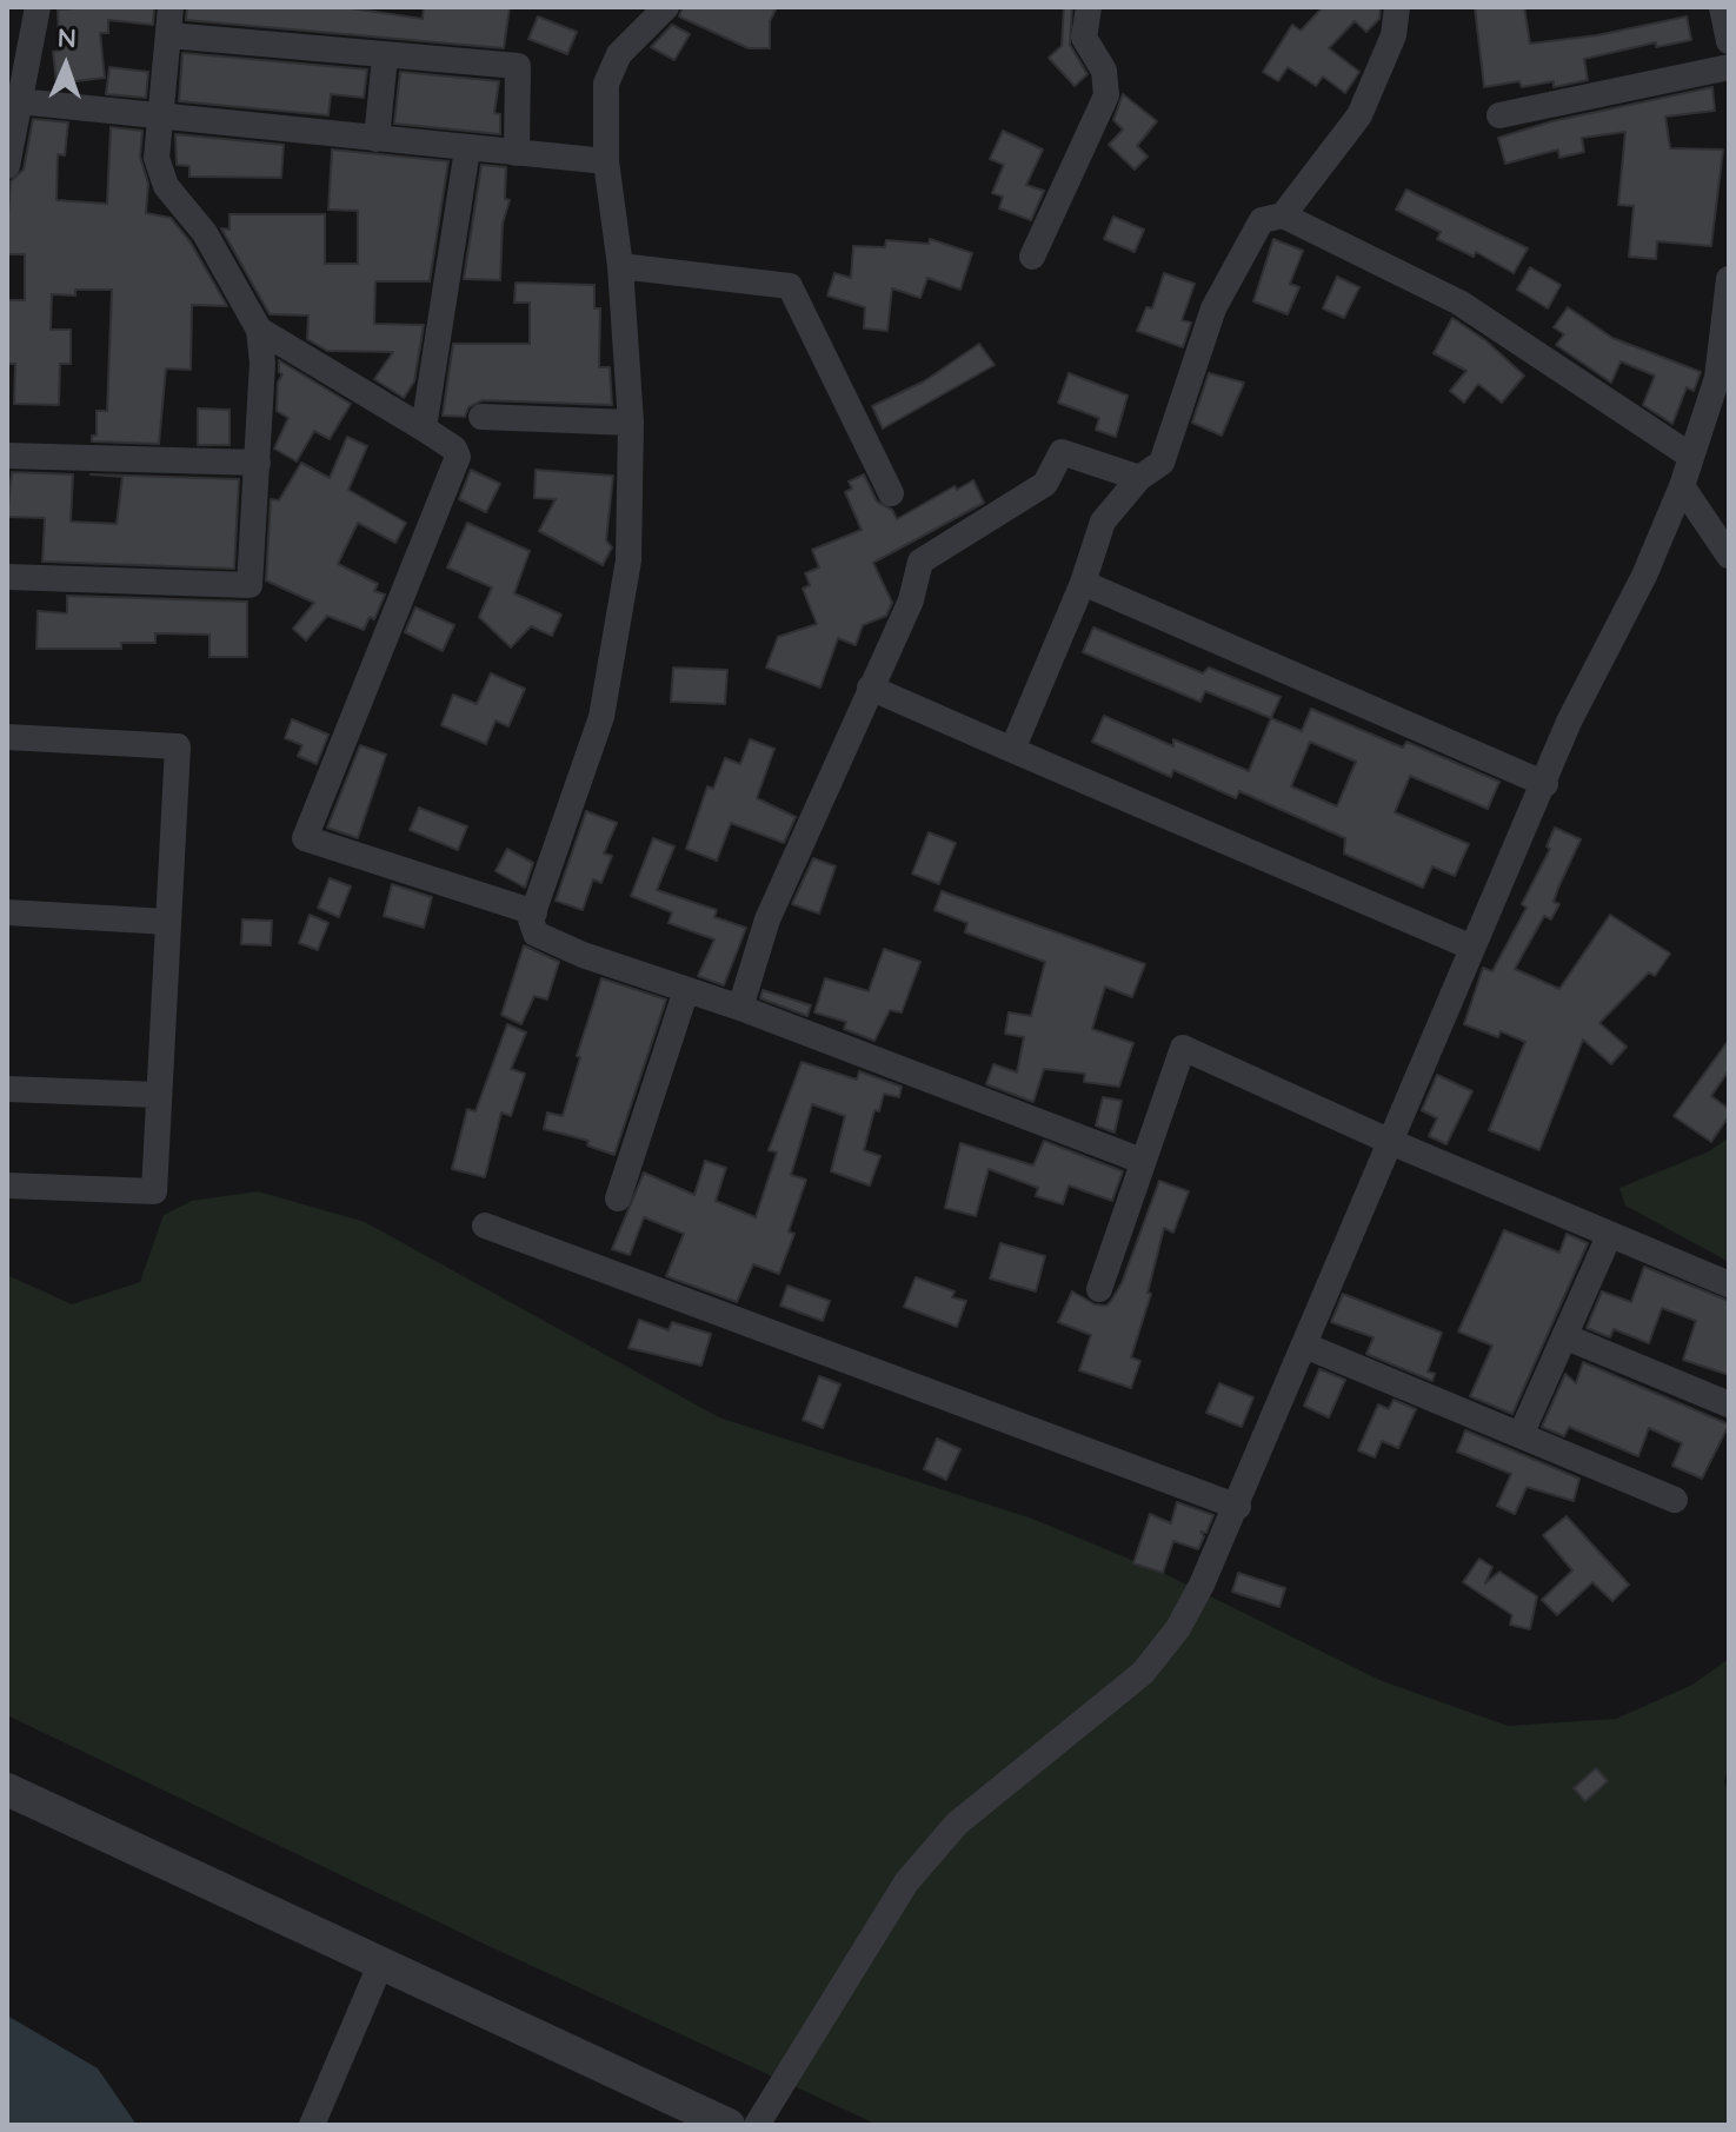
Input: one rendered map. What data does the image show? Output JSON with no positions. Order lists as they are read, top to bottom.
{
  "north": "top"
}
